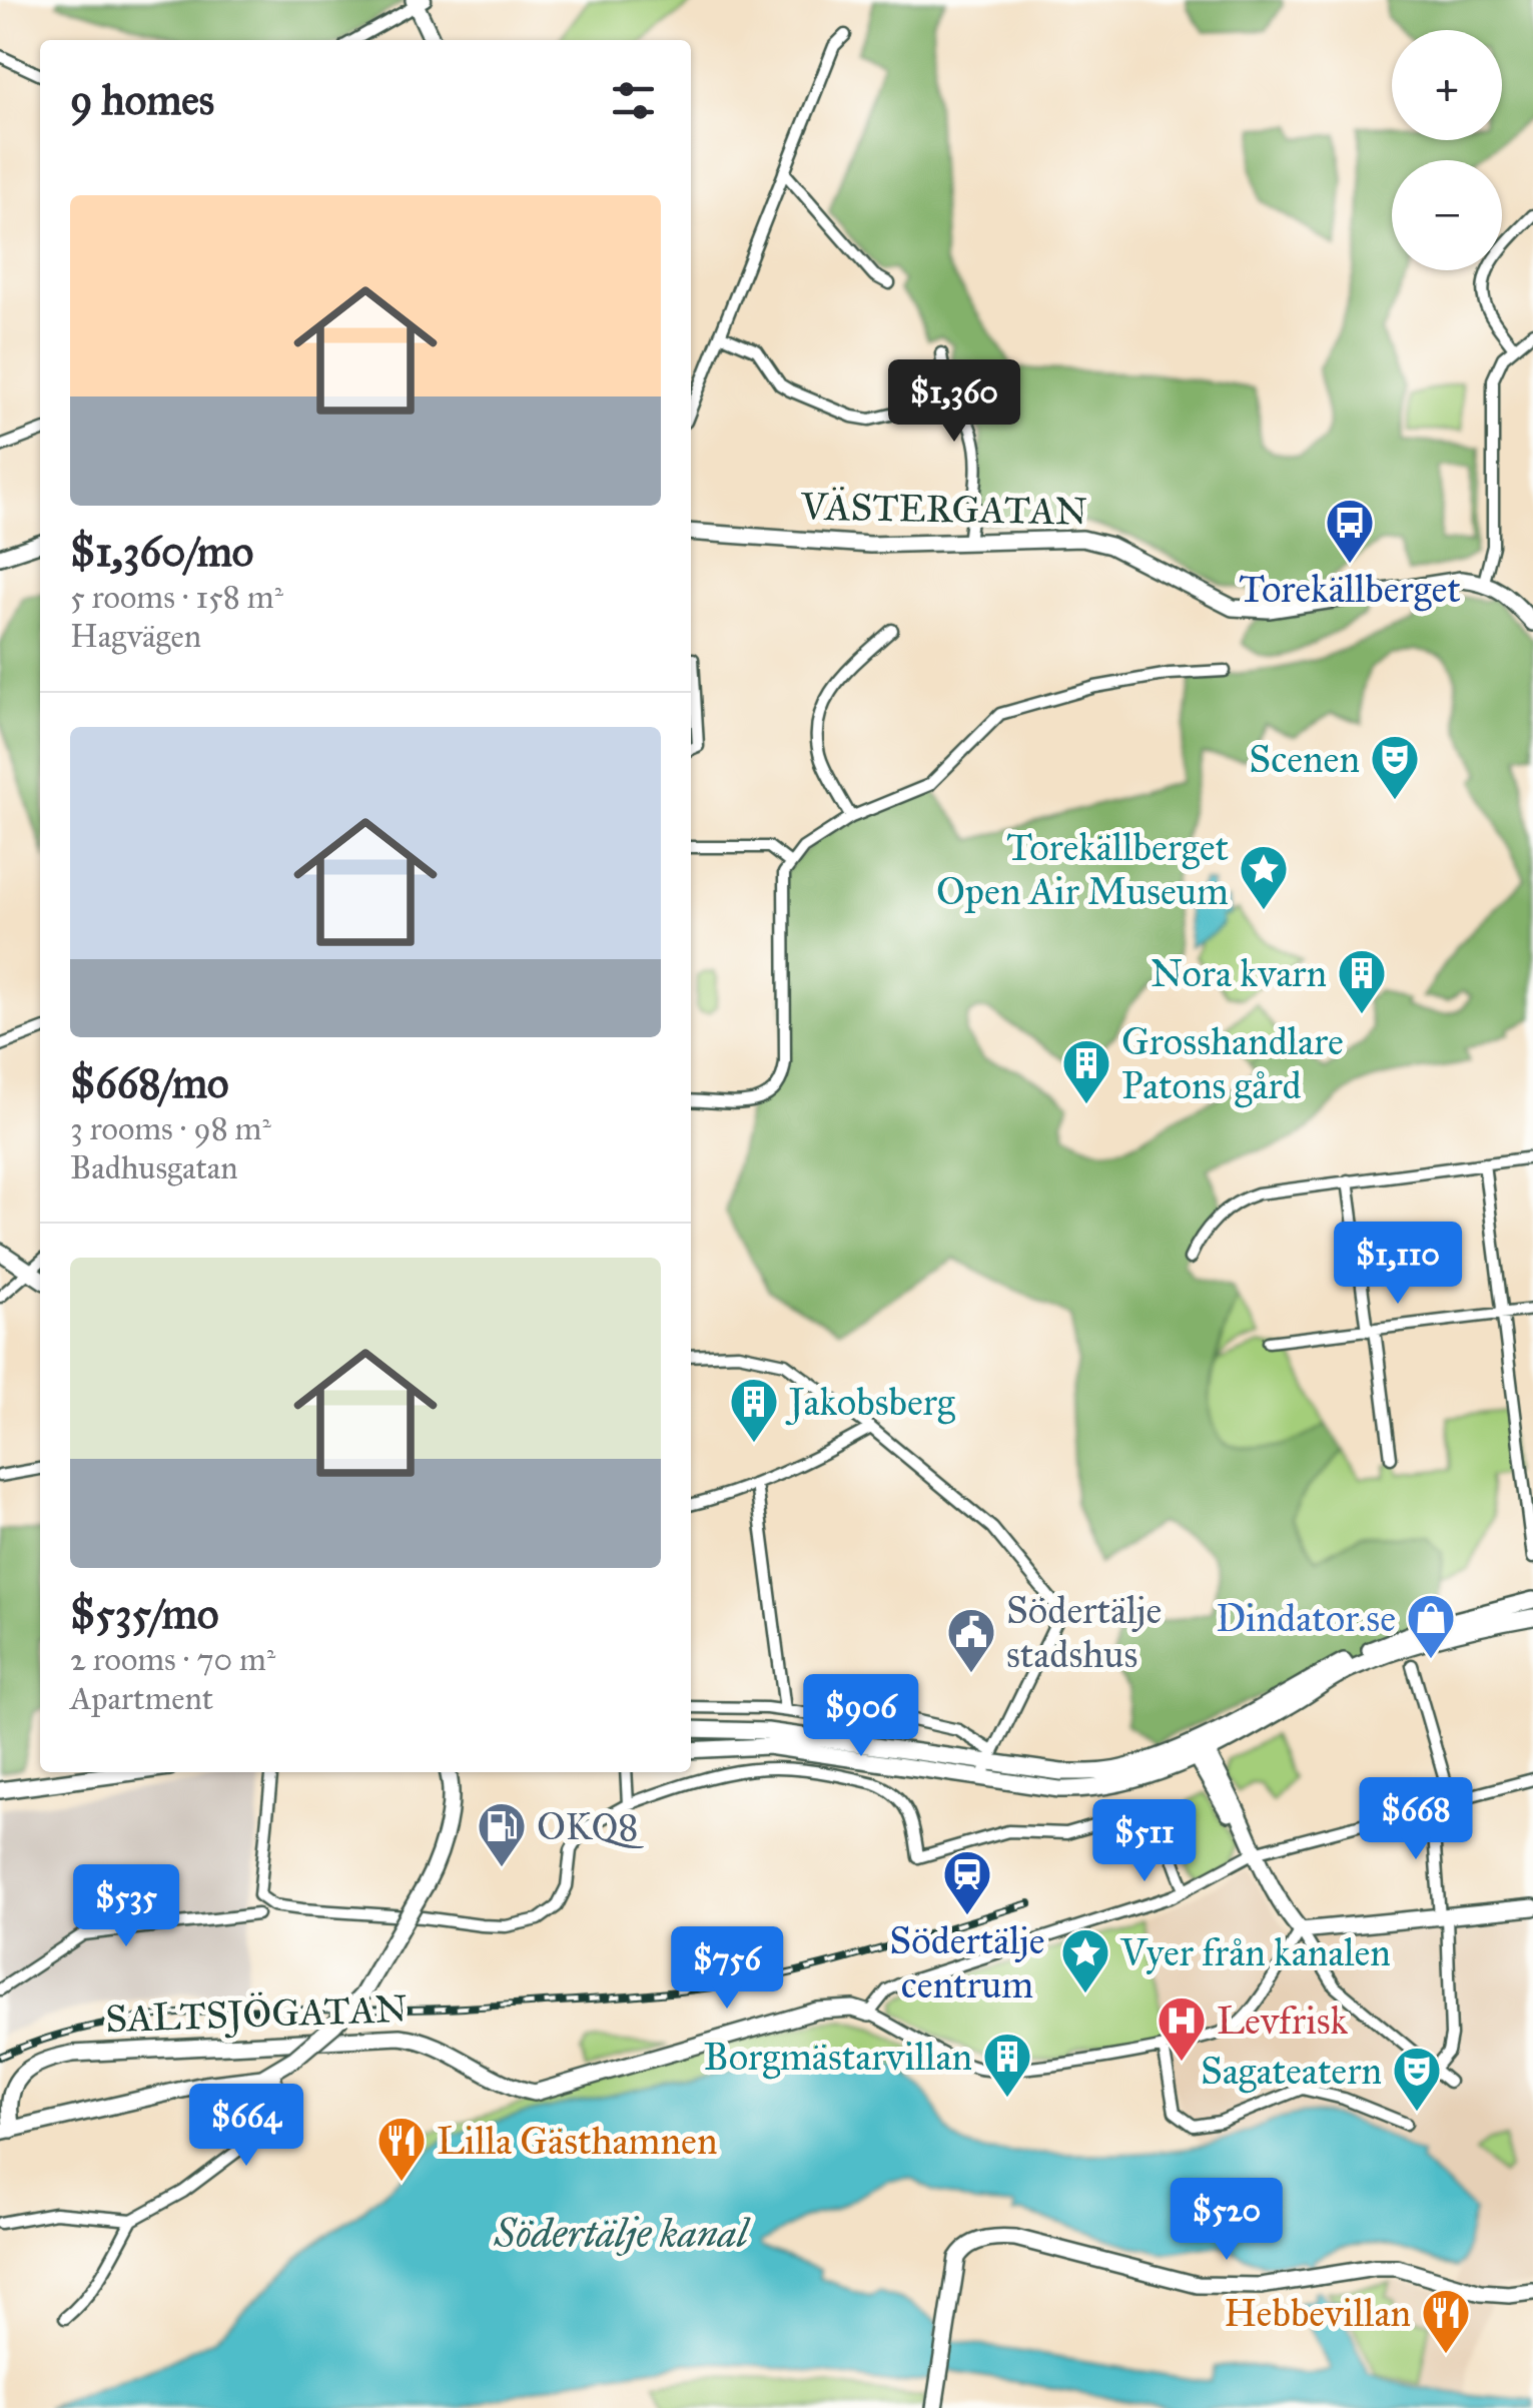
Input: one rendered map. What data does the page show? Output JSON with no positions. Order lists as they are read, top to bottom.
{
  "streets": {
    "street": ["VÄSTERGATAN", "SALTSJÖGATAN"]
  },
  "water": ["Södertälje kanal"],
  "places": {
    "bus stop": ["Torekällberget"],
    "theatre": ["Scenen", "Sagateatern"],
    "place": ["Torekällberget Open Air Museum", "Vyer från kanalen"],
    "building": [
      "Nora kvarn",
      "Grosshandlare Patons gård",
      "Jakobsberg",
      "Borgmästarvillan"
    ],
    "shop": ["Dindator.se"],
    "public building": ["Södertälje stadshus"],
    "fuel station": ["OKQ8"],
    "station": ["Södertälje centrum"],
    "hospital": ["Levfrisk"],
    "restaurant": ["Lilla Gästhamnen", "Hebbevillan"]
  },
  "page": {
    "map_buttons": ["+", "−"],
    "heading": "9 homes",
    "list": [
      {
        "name": "$1,360/mo",
        "note": "5 rooms · 158 m² · Hagvägen"
      },
      {
        "name": "$668/mo",
        "note": "3 rooms · 98 m² · Badhusgatan"
      },
      {
        "name": "$535/mo",
        "note": "2 rooms · 70 m² · Apartment"
      }
    ],
    "price": [
      "$1,360",
      "$1,110",
      "$906",
      "$668",
      "$511",
      "$535",
      "$756",
      "$664",
      "$520"
    ]
  }
}
